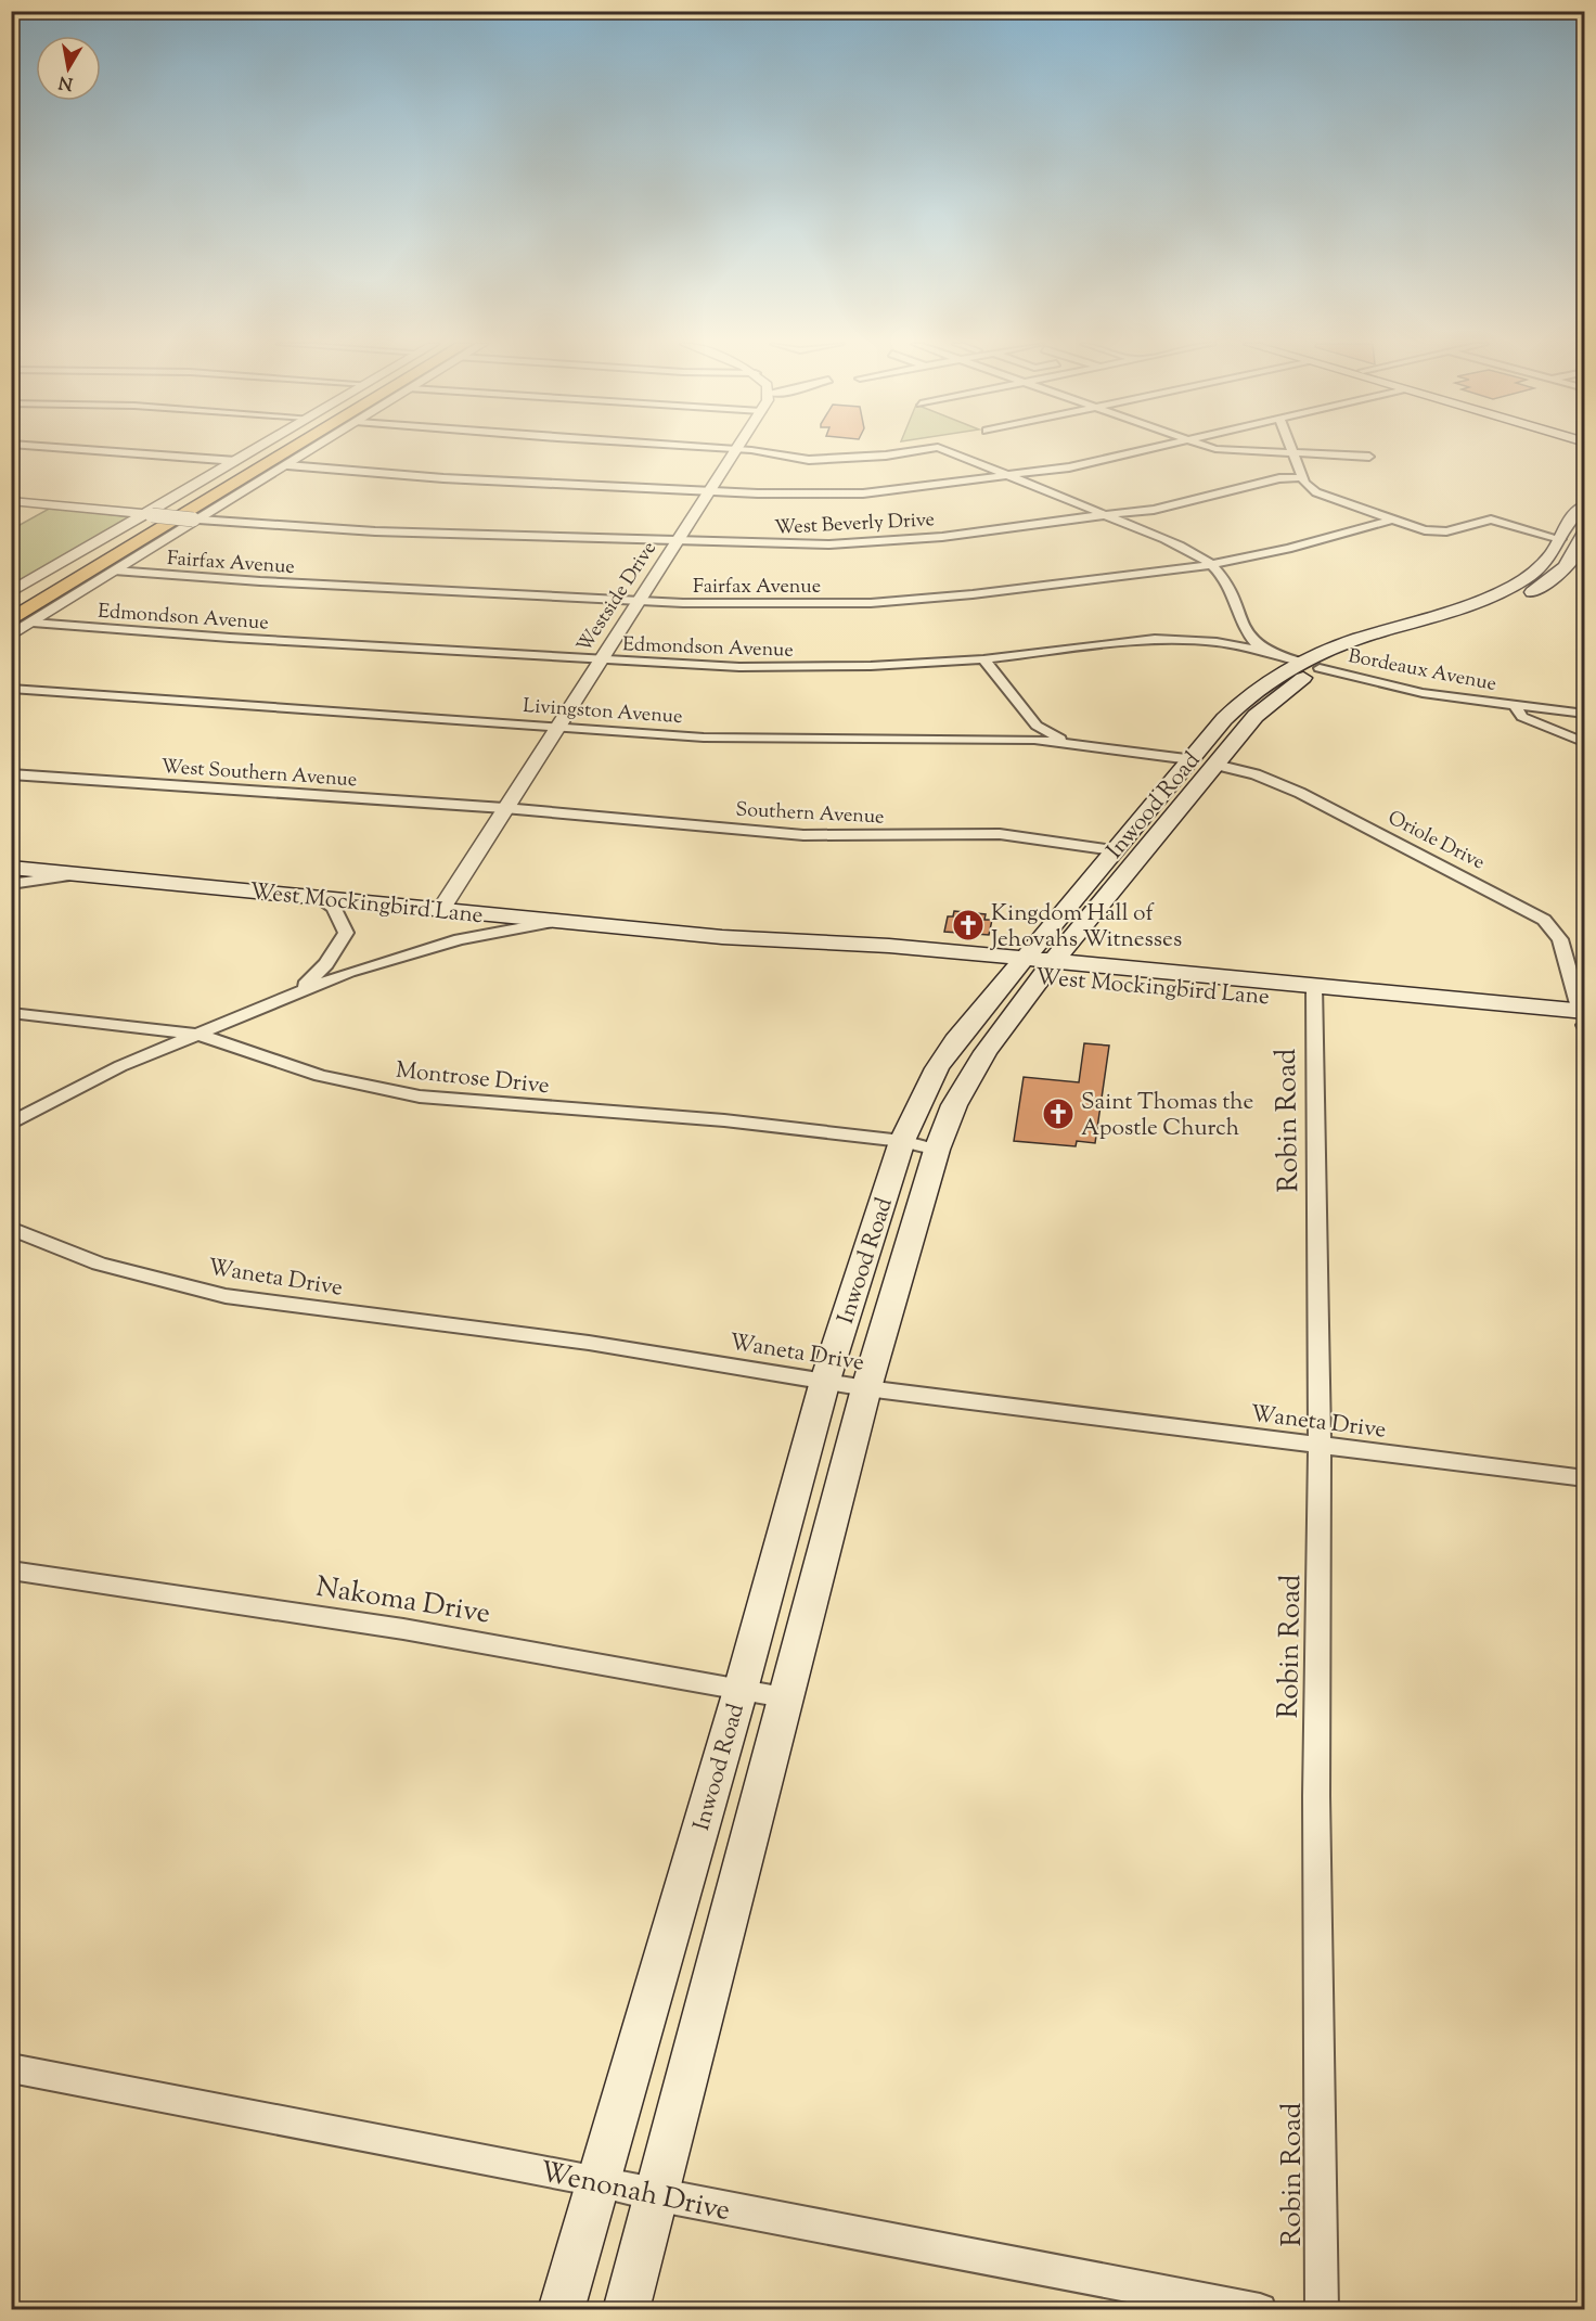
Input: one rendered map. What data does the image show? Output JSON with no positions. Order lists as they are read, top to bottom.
{
  "streets": {
    "main road": ["Inwood Road", "West Mockingbird Lane"],
    "street": [
      "West Beverly Drive",
      "Fairfax Avenue",
      "Westside Drive",
      "Edmondson Avenue",
      "Bordeaux Avenue",
      "Livingston Avenue",
      "West Southern Avenue",
      "Southern Avenue",
      "Oriole Drive",
      "Montrose Drive",
      "Robin Road",
      "Waneta Drive",
      "Nakoma Drive",
      "Wenonah Drive"
    ]
  },
  "crossings": [
    ["West Beverly Drive", "Westside Drive"],
    ["Fairfax Avenue", "Westside Drive"],
    ["Westside Drive", "Edmondson Avenue"],
    ["Westside Drive", "Livingston Avenue"],
    ["Westside Drive", "West Southern Avenue"],
    ["Westside Drive", "Southern Avenue"],
    ["Westside Drive", "West Mockingbird Lane"],
    ["Edmondson Avenue", "Bordeaux Avenue"],
    ["Bordeaux Avenue", "Inwood Road"],
    ["Livingston Avenue", "Inwood Road"],
    ["West Southern Avenue", "Southern Avenue"],
    ["Inwood Road", "Southern Avenue"],
    ["Inwood Road", "Oriole Drive"],
    ["Inwood Road", "West Mockingbird Lane"],
    ["Inwood Road", "Montrose Drive"],
    ["Inwood Road", "Waneta Drive"],
    ["Inwood Road", "Nakoma Drive"],
    ["Inwood Road", "Wenonah Drive"],
    ["Oriole Drive", "West Mockingbird Lane"],
    ["West Mockingbird Lane", "Robin Road"],
    ["Robin Road", "Waneta Drive"]
  ],
  "places": {
    "church": ["Kingdom Hall of Jehovahs Witnesses", "Saint Thomas the Apostle Church"]
  },
  "north": "bottom"
}
